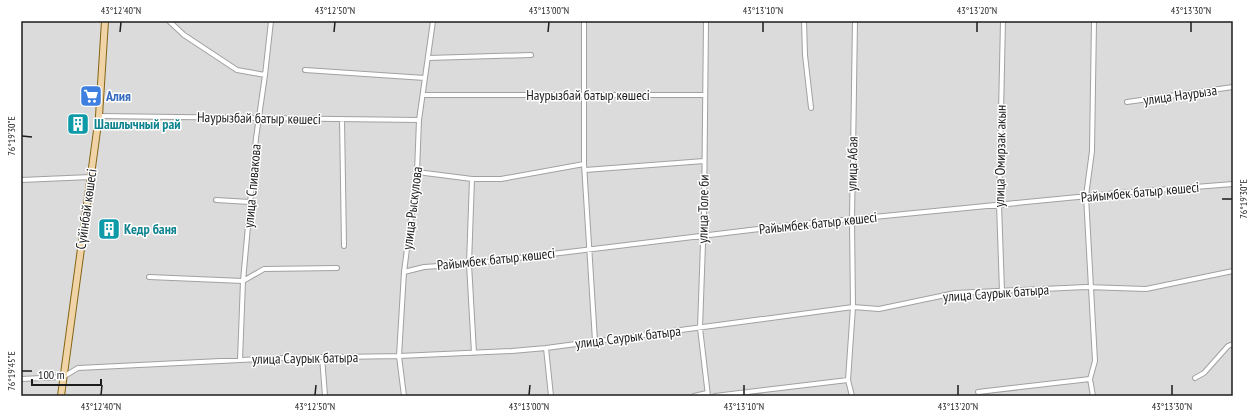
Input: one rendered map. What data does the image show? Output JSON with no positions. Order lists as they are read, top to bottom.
{
  "streets": {
    "main road": ["Сүйінбай көшесі"],
    "street": [
      "Наурызбай батыр көшесі",
      "улица Наурыза",
      "улица Омирзак акын",
      "улица Абая",
      "улица Спивакова",
      "Райымбек батыр көшесі",
      "улица Рыскулова",
      "улица Толе би",
      "улица Саурык батыра"
    ]
  },
  "crossings": [
    ["Наурызбай батыр көшесі", "улица Спивакова"],
    ["Наурызбай батыр көшесі", "улица Рыскулова"],
    ["Наурызбай батыр көшесі", "Сүйінбай көшесі"],
    ["Наурызбай батыр көшесі", "улица Толе би"],
    ["улица Омирзак акын", "Райымбек батыр көшесі"],
    ["улица Омирзак акын", "улица Саурык батыра"],
    ["улица Абая", "Райымбек батыр көшесі"],
    ["улица Абая", "улица Саурык батыра"],
    ["улица Спивакова", "улица Саурык батыра"],
    ["Райымбек батыр көшесі", "улица Рыскулова"],
    ["Райымбек батыр көшесі", "улица Толе би"],
    ["улица Рыскулова", "улица Саурык батыра"],
    ["Сүйінбай көшесі", "улица Саурык батыра"],
    ["улица Толе би", "улица Саурык батыра"]
  ],
  "places": {
    "supermarket": ["Алия"],
    "building": ["Шашлычный рай", "Кедр баня"]
  },
  "scale_bar": "100 m",
  "coordinates": [
    "43°12'40\"N",
    "43°12'50\"N",
    "43°13'00\"N",
    "43°13'10\"N",
    "43°13'20\"N",
    "43°13'30\"N",
    "76°19'30\"E",
    "76°19'45\"E"
  ]
}
